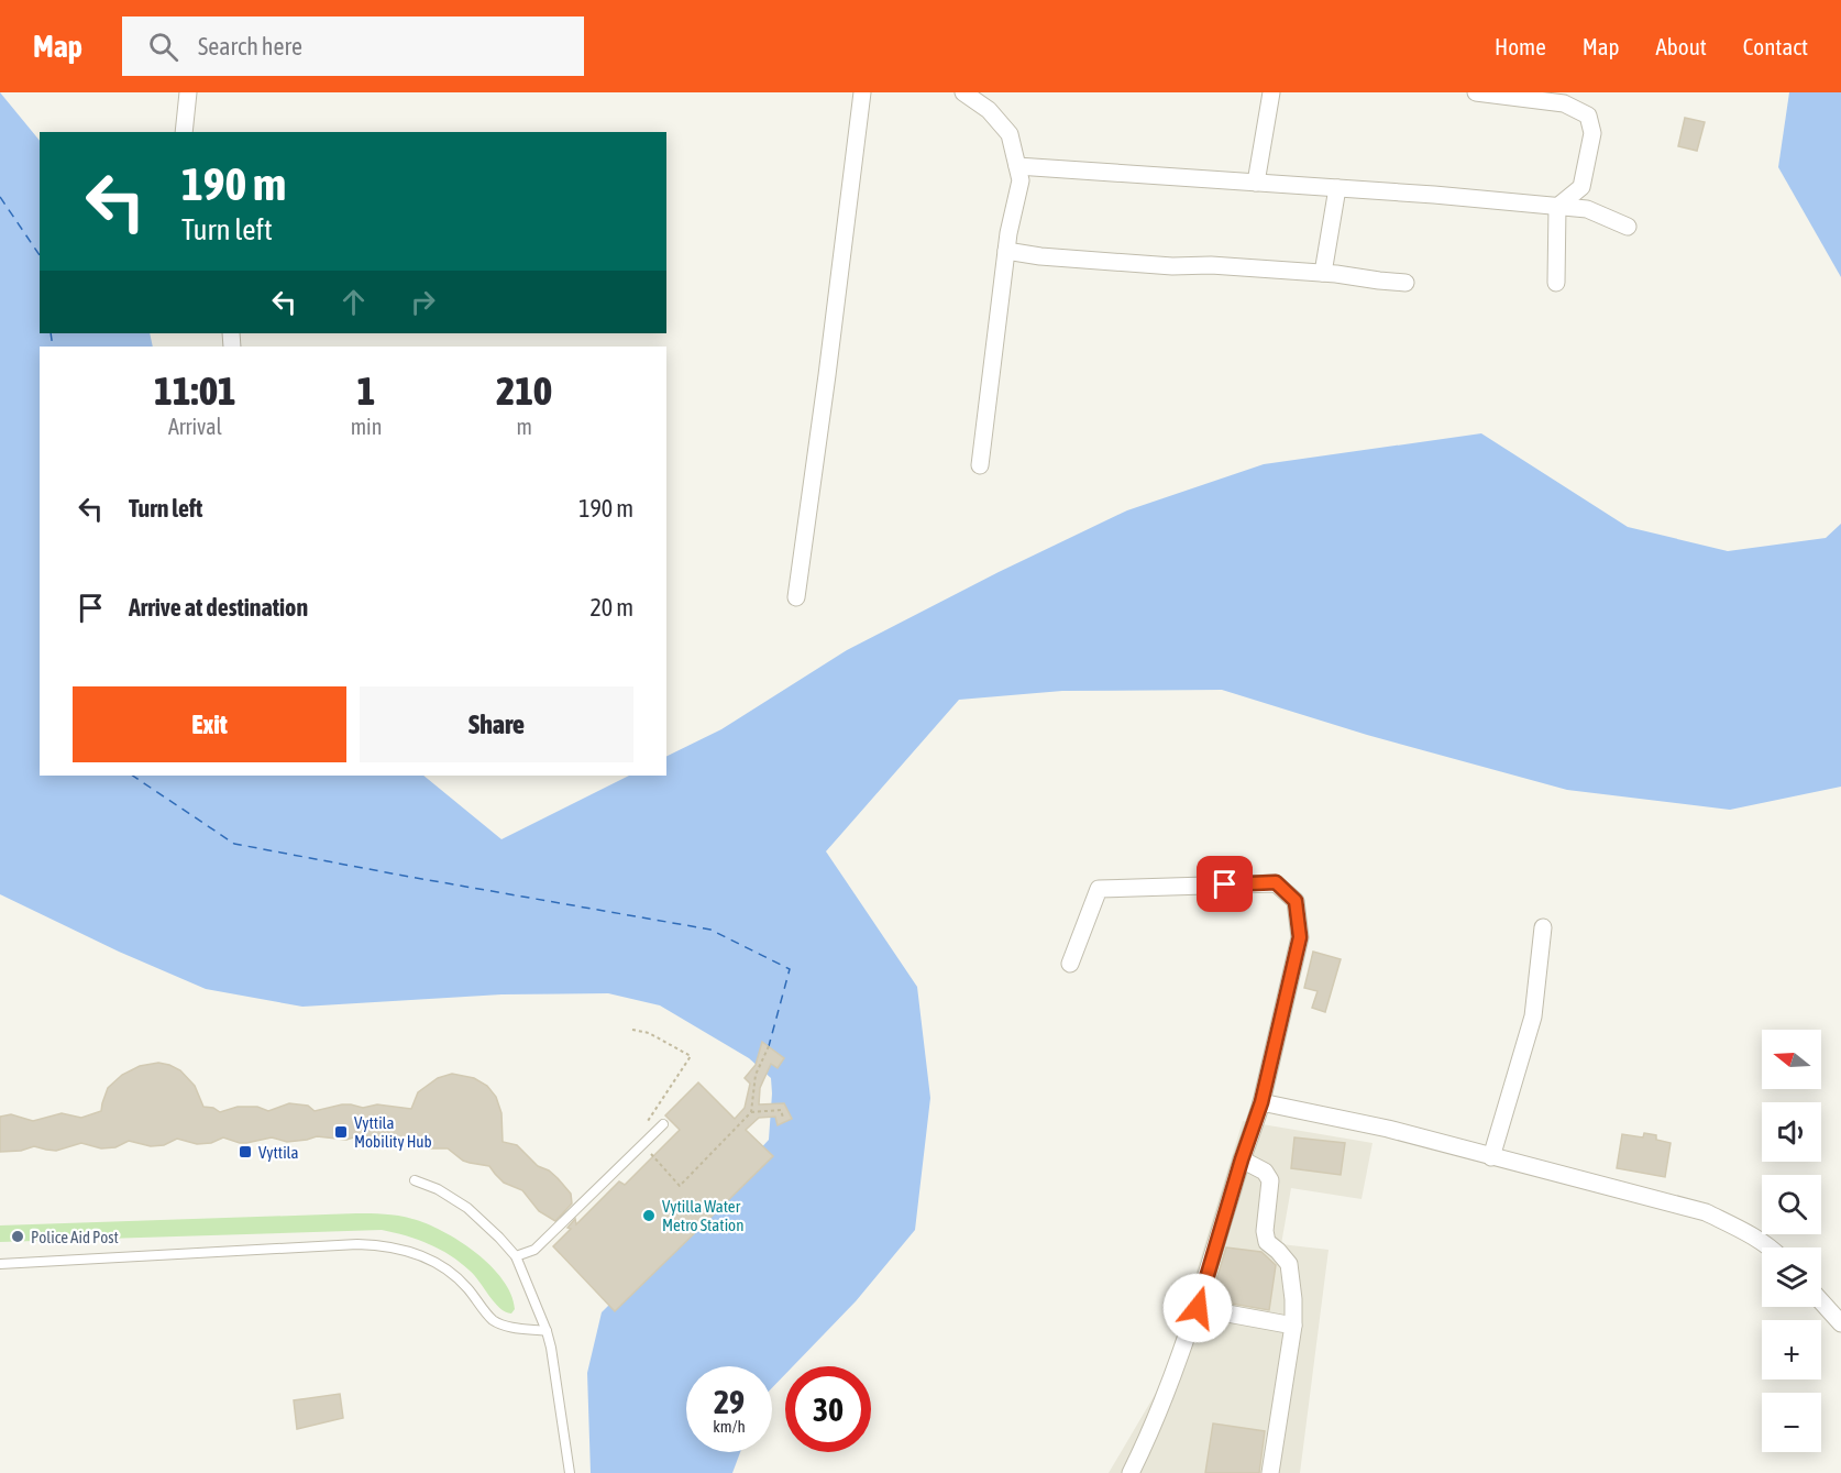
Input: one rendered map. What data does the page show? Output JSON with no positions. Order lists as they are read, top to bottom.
{
  "places": {
    "transit": ["Vyttila Mobility Hub", "Vyttila"],
    "other": ["Vytilla Water Metro Station", "Police Aid Post"]
  },
  "north": "left",
  "page": {
    "header": "Map",
    "search": "Search here",
    "nav": [
      "Home",
      "Map",
      "About",
      "Contact"
    ],
    "turn": ["190 m", "Turn left"],
    "eta": [
      "11:01",
      "Arrival",
      "1",
      "min",
      "210",
      "m"
    ],
    "list": [
      {
        "name": "Turn left",
        "value": "190 m"
      },
      {
        "name": "Arrive at destination",
        "value": "20 m"
      }
    ],
    "buttons": ["Exit", "Share"],
    "map_buttons": ["+", "−"],
    "speed": "29 km/h",
    "limit": "30"
  }
}
